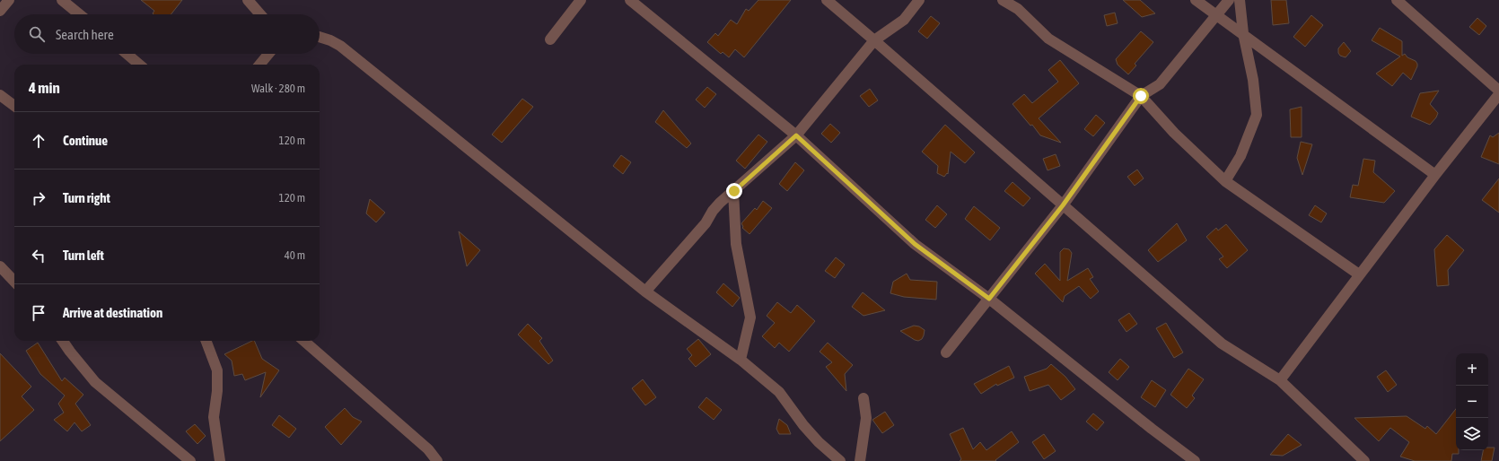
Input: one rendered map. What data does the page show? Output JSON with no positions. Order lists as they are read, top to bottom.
{
  "page": {
    "search": "Search here",
    "heading": ["4 min", "Walk · 280 m"],
    "list": [
      ["Continue", "120 m"],
      ["Turn right", "120 m"],
      ["Turn left", "40 m"],
      "Arrive at destination"
    ],
    "map_buttons": ["+", "−"]
  }
}
